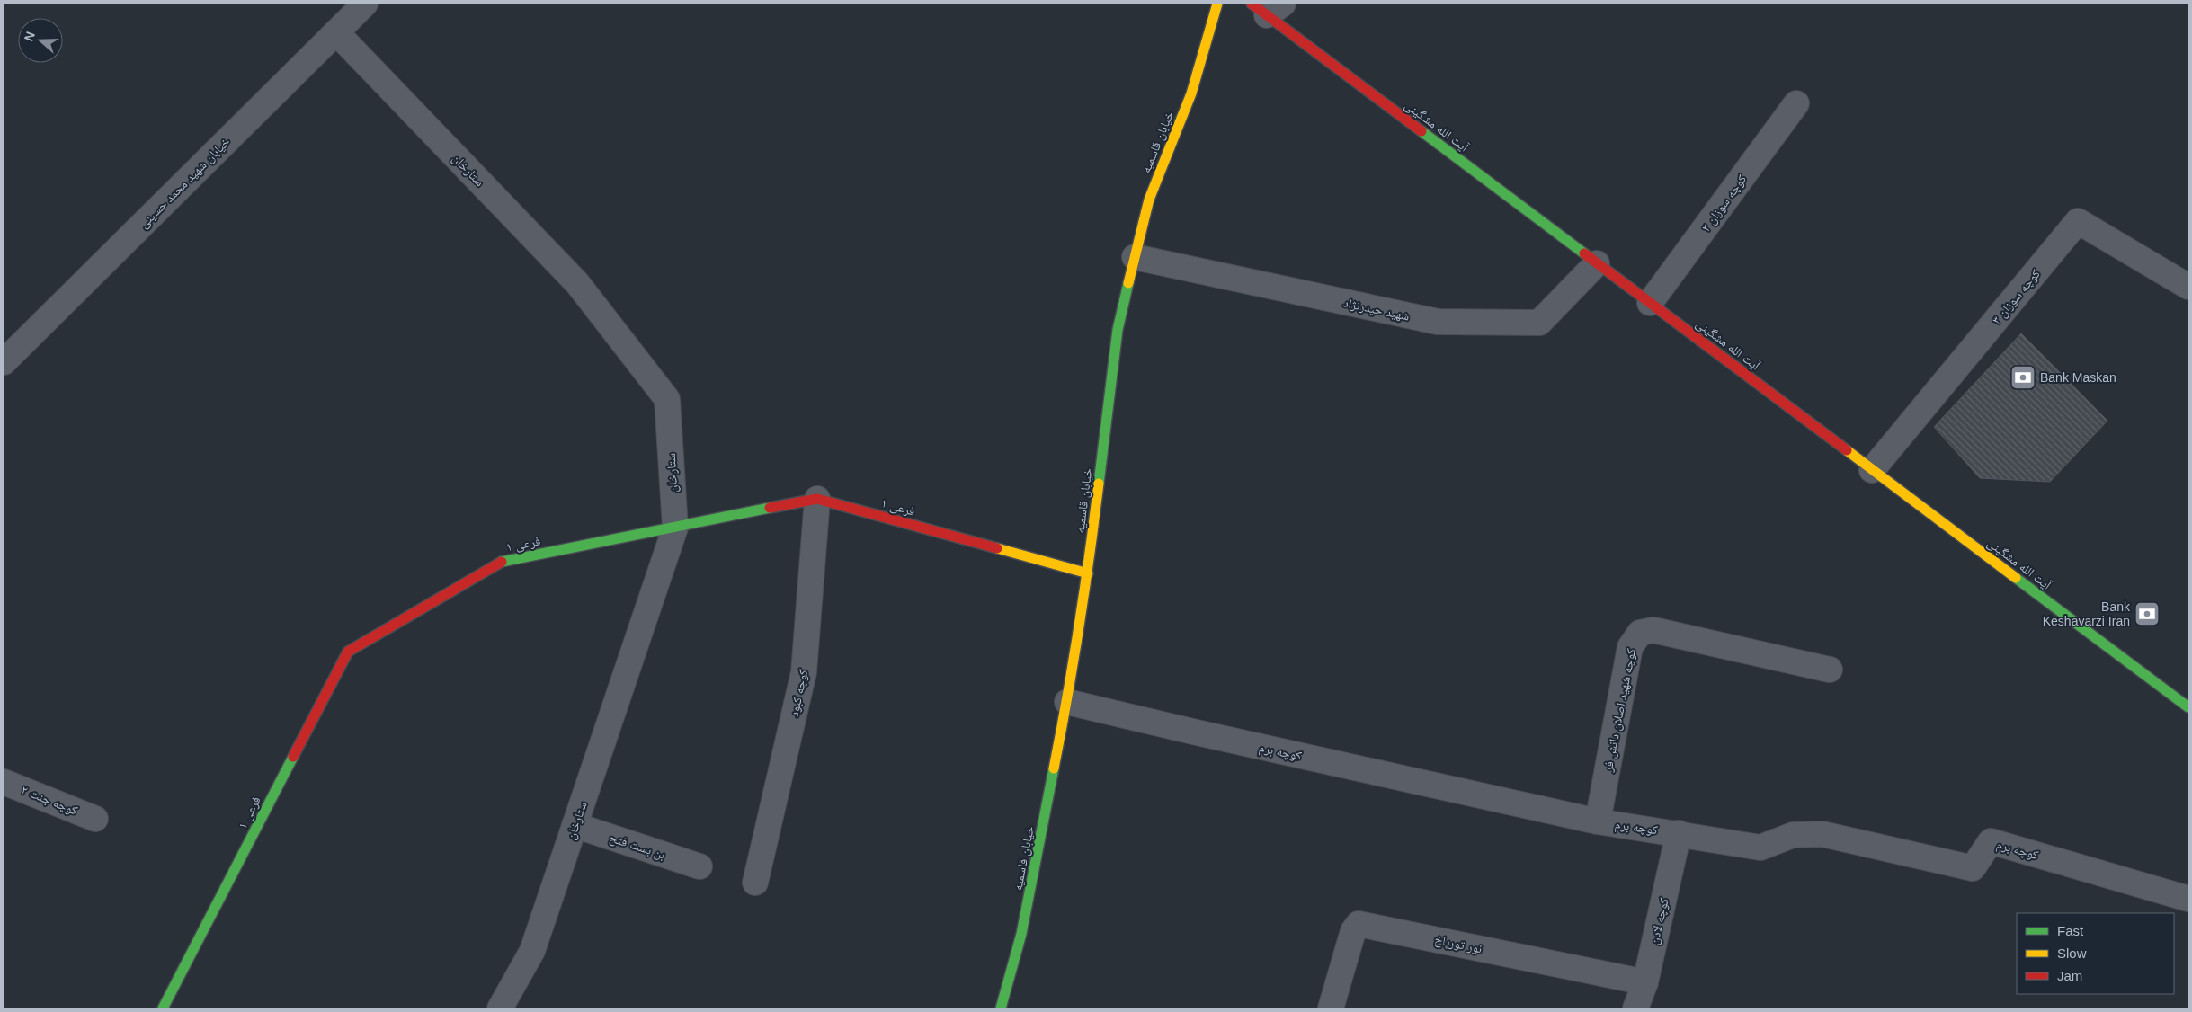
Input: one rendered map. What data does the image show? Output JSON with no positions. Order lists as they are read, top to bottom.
{
  "streets": {
    "street": [
      "آیت الله مشگینی",
      "خیابان قاسمیه",
      "ستارخان",
      "خیابان شهید محمد حسینی",
      "کوچه سوزان ۲",
      "کوچه سوزان ۳",
      "شهید حیدرنژاد",
      "فرعی ۱",
      "کوچه کبود",
      "کوچه شهید اصلان دانش فر",
      "کوچه برم",
      "کوچه جنت ۲",
      "بن بست فتح",
      "کوچه لادن",
      "نور تورپاخ"
    ]
  },
  "crossings": [
    ["آیت الله مشگینی", "کوچه سوزان ۲"],
    ["آیت الله مشگینی", "کوچه سوزان ۳"],
    ["آیت الله مشگینی", "شهید حیدرنژاد"],
    ["خیابان قاسمیه", "شهید حیدرنژاد"],
    ["خیابان قاسمیه", "فرعی ۱"],
    ["خیابان قاسمیه", "کوچه برم"],
    ["ستارخان", "خیابان شهید محمد حسینی"],
    ["ستارخان", "فرعی ۱"],
    ["ستارخان", "بن بست فتح"],
    ["فرعی ۱", "کوچه کبود"],
    ["کوچه شهید اصلان دانش فر", "کوچه برم"],
    ["کوچه برم", "کوچه لادن"],
    ["کوچه لادن", "نور تورپاخ"]
  ],
  "places": {
    "bank": ["Bank Maskan", "Bank Keshavarzi Iran"]
  },
  "legend": ["Fast", "Slow", "Jam"],
  "north": "left"
}
